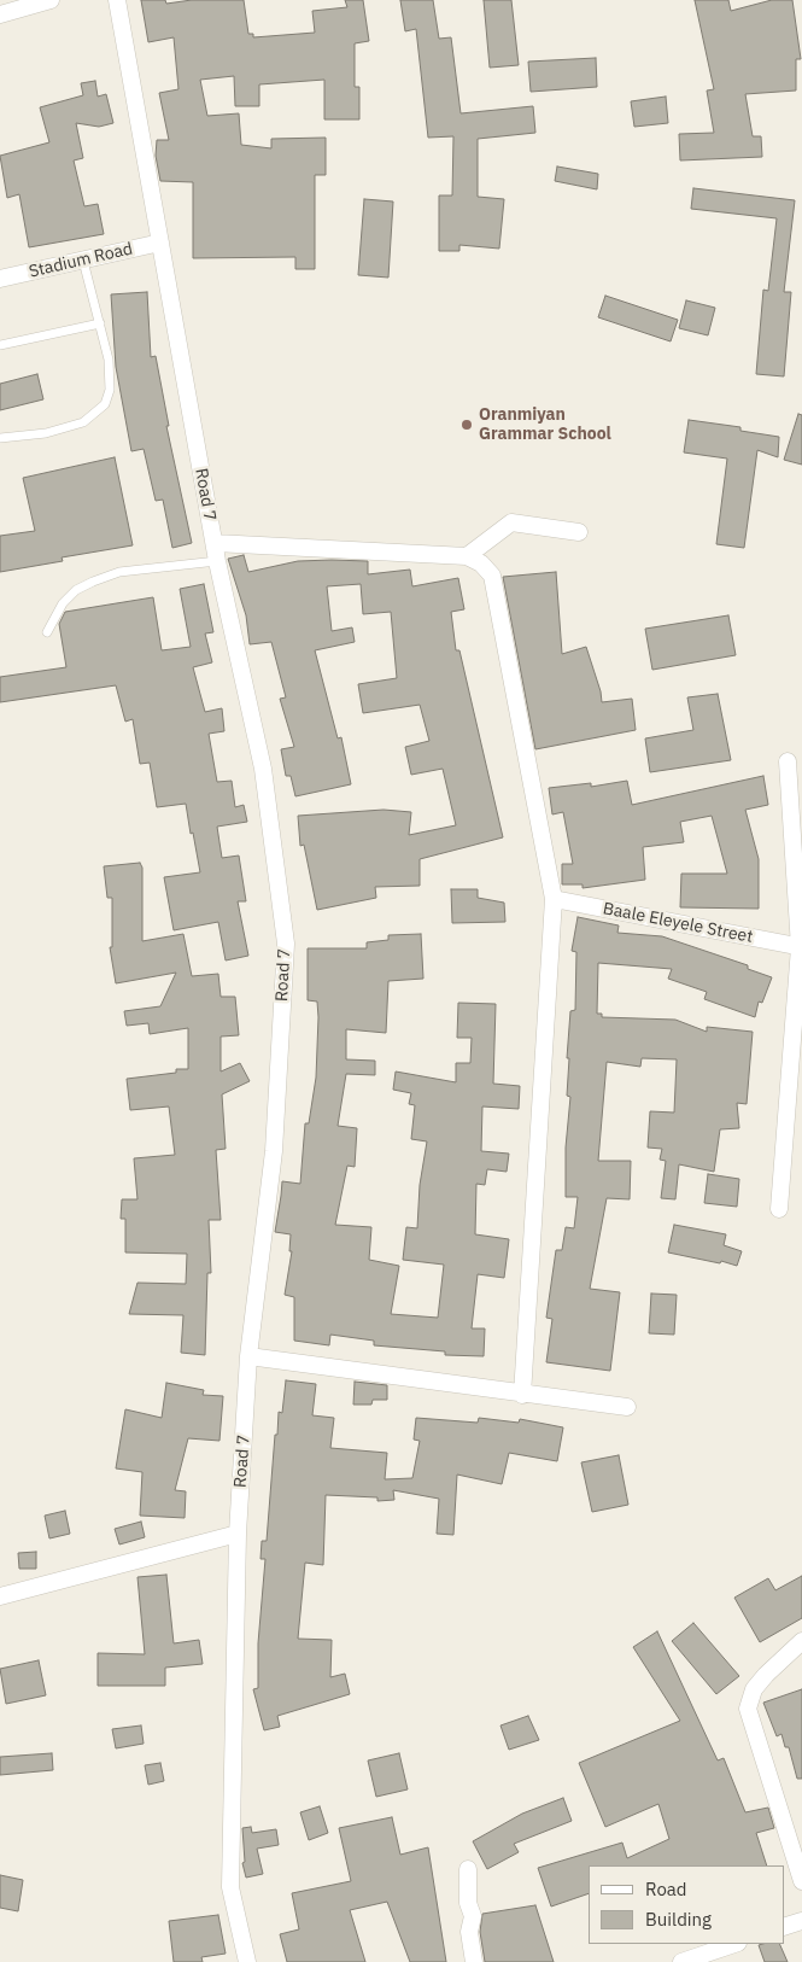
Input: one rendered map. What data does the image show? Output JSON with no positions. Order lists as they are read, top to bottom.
{
  "streets": {
    "street": ["Stadium Road", "Road 7", "Baale Eleyele Street"]
  },
  "crossings": [
    ["Stadium Road", "Road 7"]
  ],
  "places": ["Oranmiyan Grammar School"],
  "legend": ["Road", "Building"]
}
